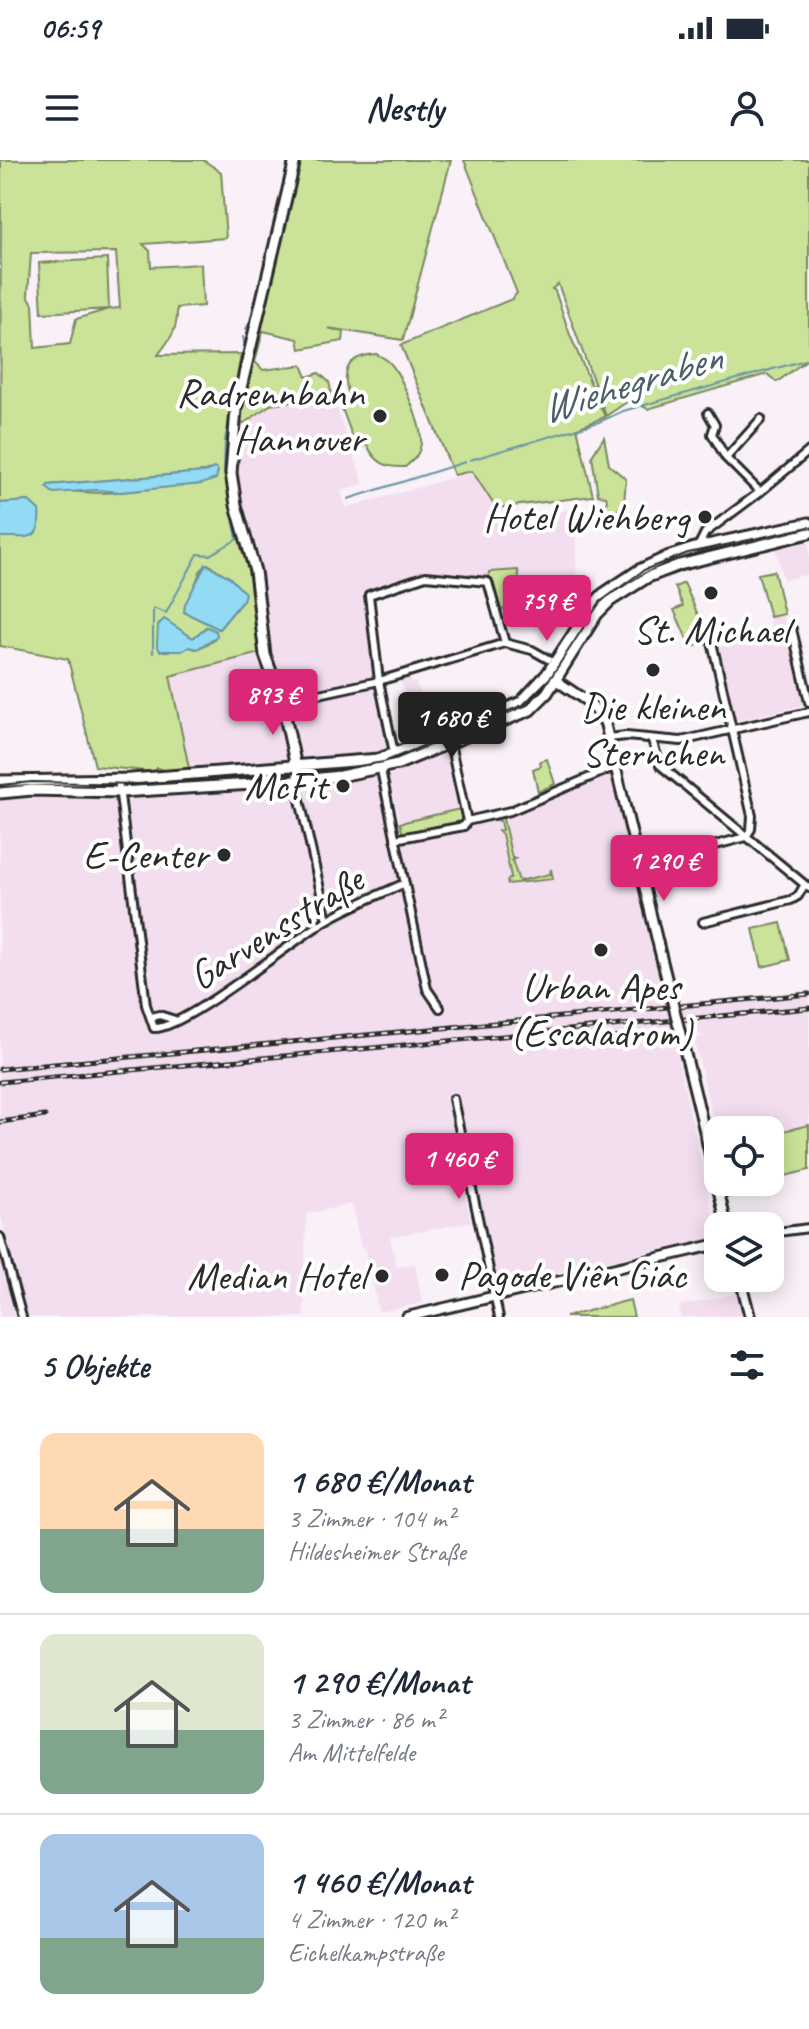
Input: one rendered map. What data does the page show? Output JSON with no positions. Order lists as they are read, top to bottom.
{
  "streets": {
    "street": ["Garvensstraße"]
  },
  "water": ["Wiehegraben"],
  "places": [
    "Radrennbahn Hannover",
    "Hotel Wiehberg",
    "St. Michael",
    "Die kleinen Sternchen",
    "McFit",
    "E-Center",
    "Urban Apes (Escaladrom)",
    "Pagode Viên Giác",
    "Median Hotel"
  ],
  "page": {
    "status": "06:59",
    "header": "Nestly",
    "price": [
      "759 €",
      "893 €",
      "1 680 €",
      "1 290 €",
      "1 460 €"
    ],
    "heading": "5 Objekte",
    "list": [
      {
        "name": "1 680 €/Monat",
        "note": "3 Zimmer · 104 m² · Hildesheimer Straße"
      },
      {
        "name": "1 290 €/Monat",
        "note": "3 Zimmer · 86 m² · Am Mittelfelde"
      },
      {
        "name": "1 460 €/Monat",
        "note": "4 Zimmer · 120 m² · Eichelkampstraße"
      }
    ]
  }
}
